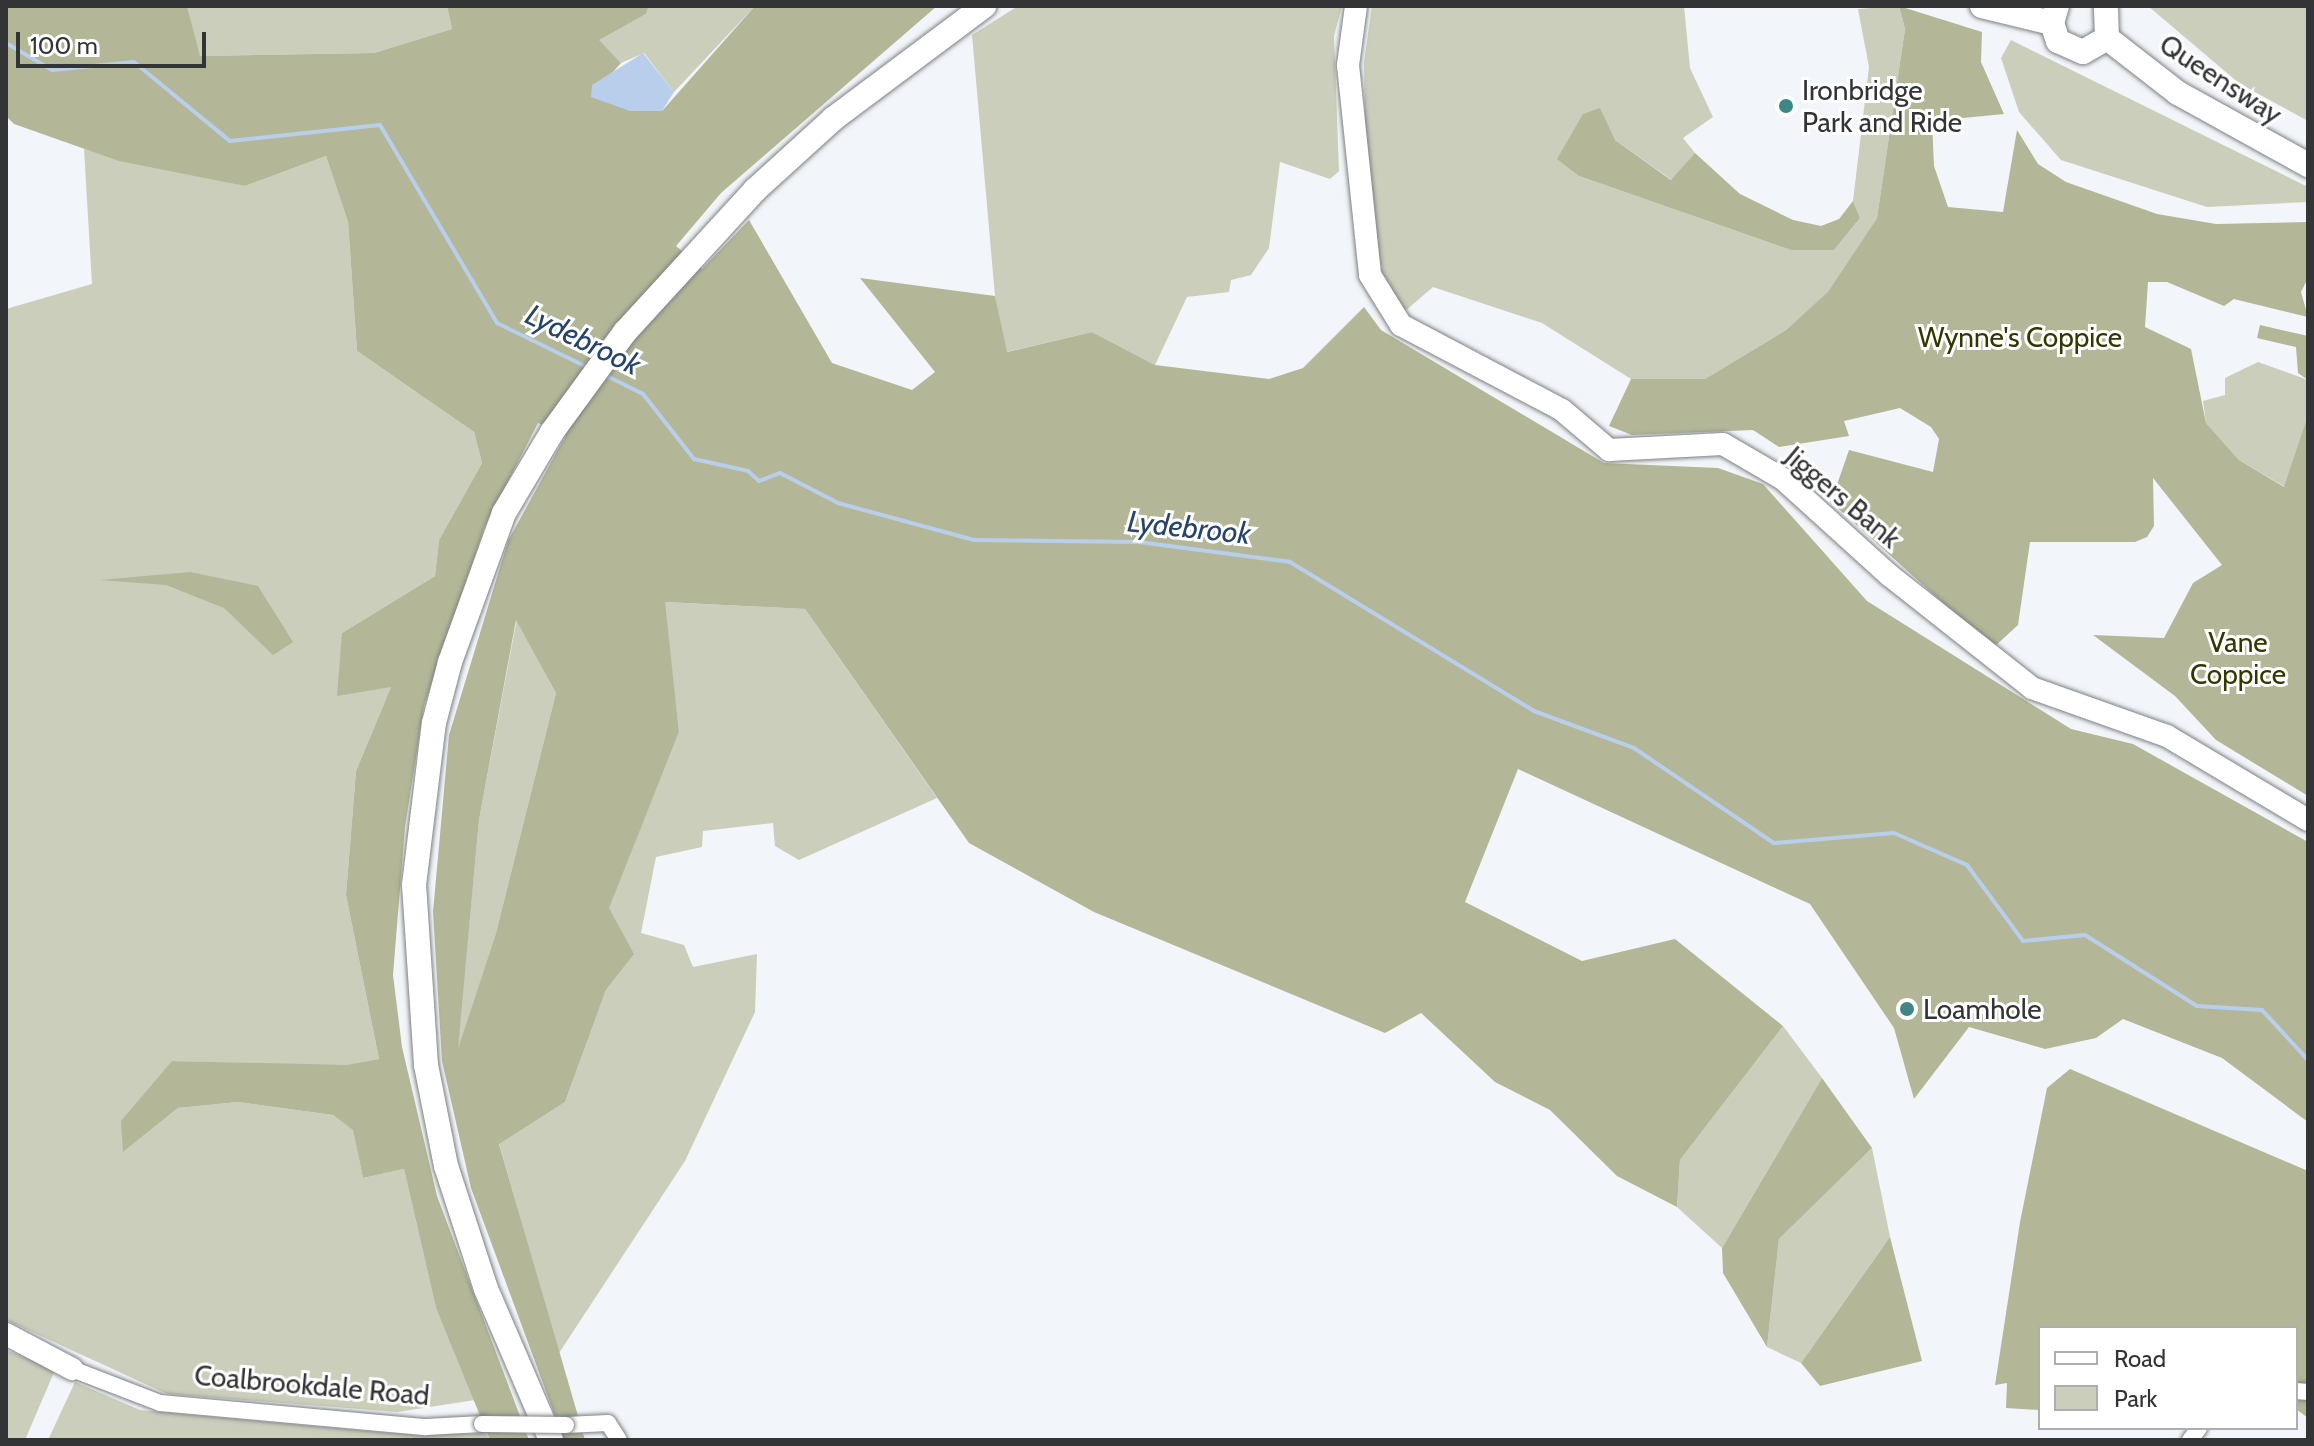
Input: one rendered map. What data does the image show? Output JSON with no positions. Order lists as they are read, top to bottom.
{
  "streets": {
    "main road": ["Queensway"],
    "street": ["Jiggers Bank", "Coalbrookdale Road"]
  },
  "water": ["Lydebrook"],
  "parks": ["Wynne's Coppice", "Vane Coppice"],
  "places": ["Ironbridge Park and Ride", "Loamhole"],
  "legend": ["Road", "Park"],
  "scale_bar": "100 m"
}
